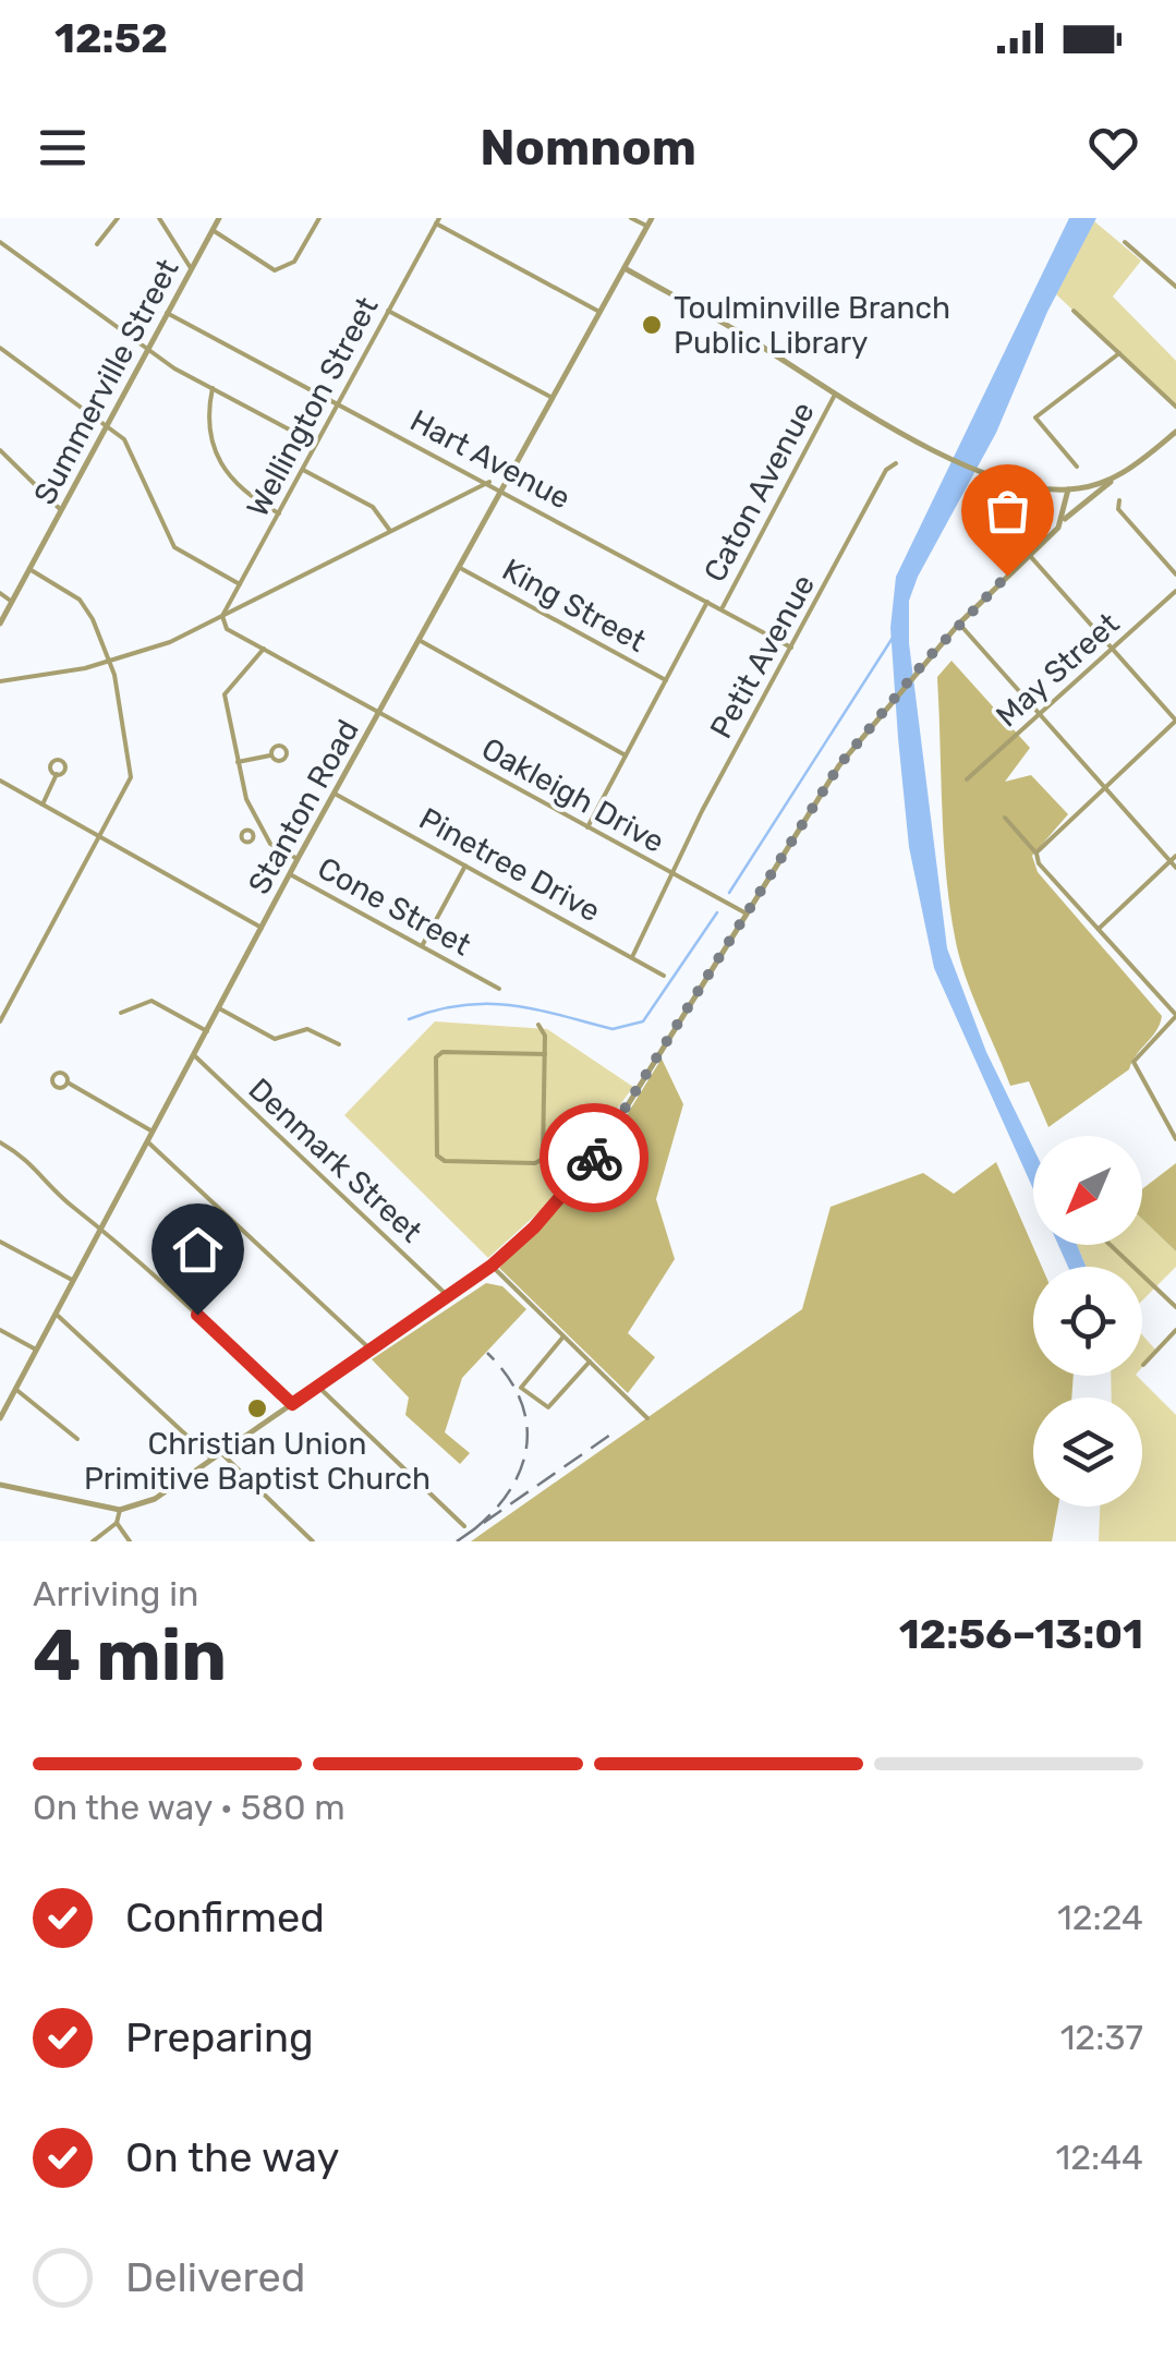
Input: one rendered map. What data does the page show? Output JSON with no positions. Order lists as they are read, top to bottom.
{
  "streets": {
    "street": [
      "Summerville Street",
      "Wellington Street",
      "Hart Avenue",
      "Caton Avenue",
      "King Street",
      "Petit Avenue",
      "May Street",
      "Oakleigh Drive",
      "Stanton Road",
      "Pinetree Drive",
      "Cone Street",
      "Denmark Street"
    ]
  },
  "crossings": [
    ["Summerville Street", "Hart Avenue"],
    ["Wellington Street", "Hart Avenue"],
    ["Wellington Street", "Oakleigh Drive"],
    ["Hart Avenue", "Caton Avenue"],
    ["Hart Avenue", "Petit Avenue"],
    ["Hart Avenue", "Stanton Road"],
    ["Caton Avenue", "King Street"],
    ["Caton Avenue", "Oakleigh Drive"],
    ["King Street", "Stanton Road"],
    ["Petit Avenue", "Oakleigh Drive"],
    ["Petit Avenue", "Pinetree Drive"],
    ["Oakleigh Drive", "Stanton Road"],
    ["Stanton Road", "Pinetree Drive"],
    ["Stanton Road", "Cone Street"],
    ["Stanton Road", "Denmark Street"]
  ],
  "places": ["Toulminville Branch Public Library", "Christian Union Primitive Baptist Church"],
  "north": "bottom left",
  "page": {
    "status": "12:52",
    "header": "Nomnom",
    "heading": ["4 min", "Arriving in", "12:56–13:01"],
    "bar": "On the way · 580 m",
    "list": [
      ["Confirmed", "12:24"],
      ["Preparing", "12:37"],
      ["On the way", "12:44"],
      "Delivered"
    ]
  }
}
